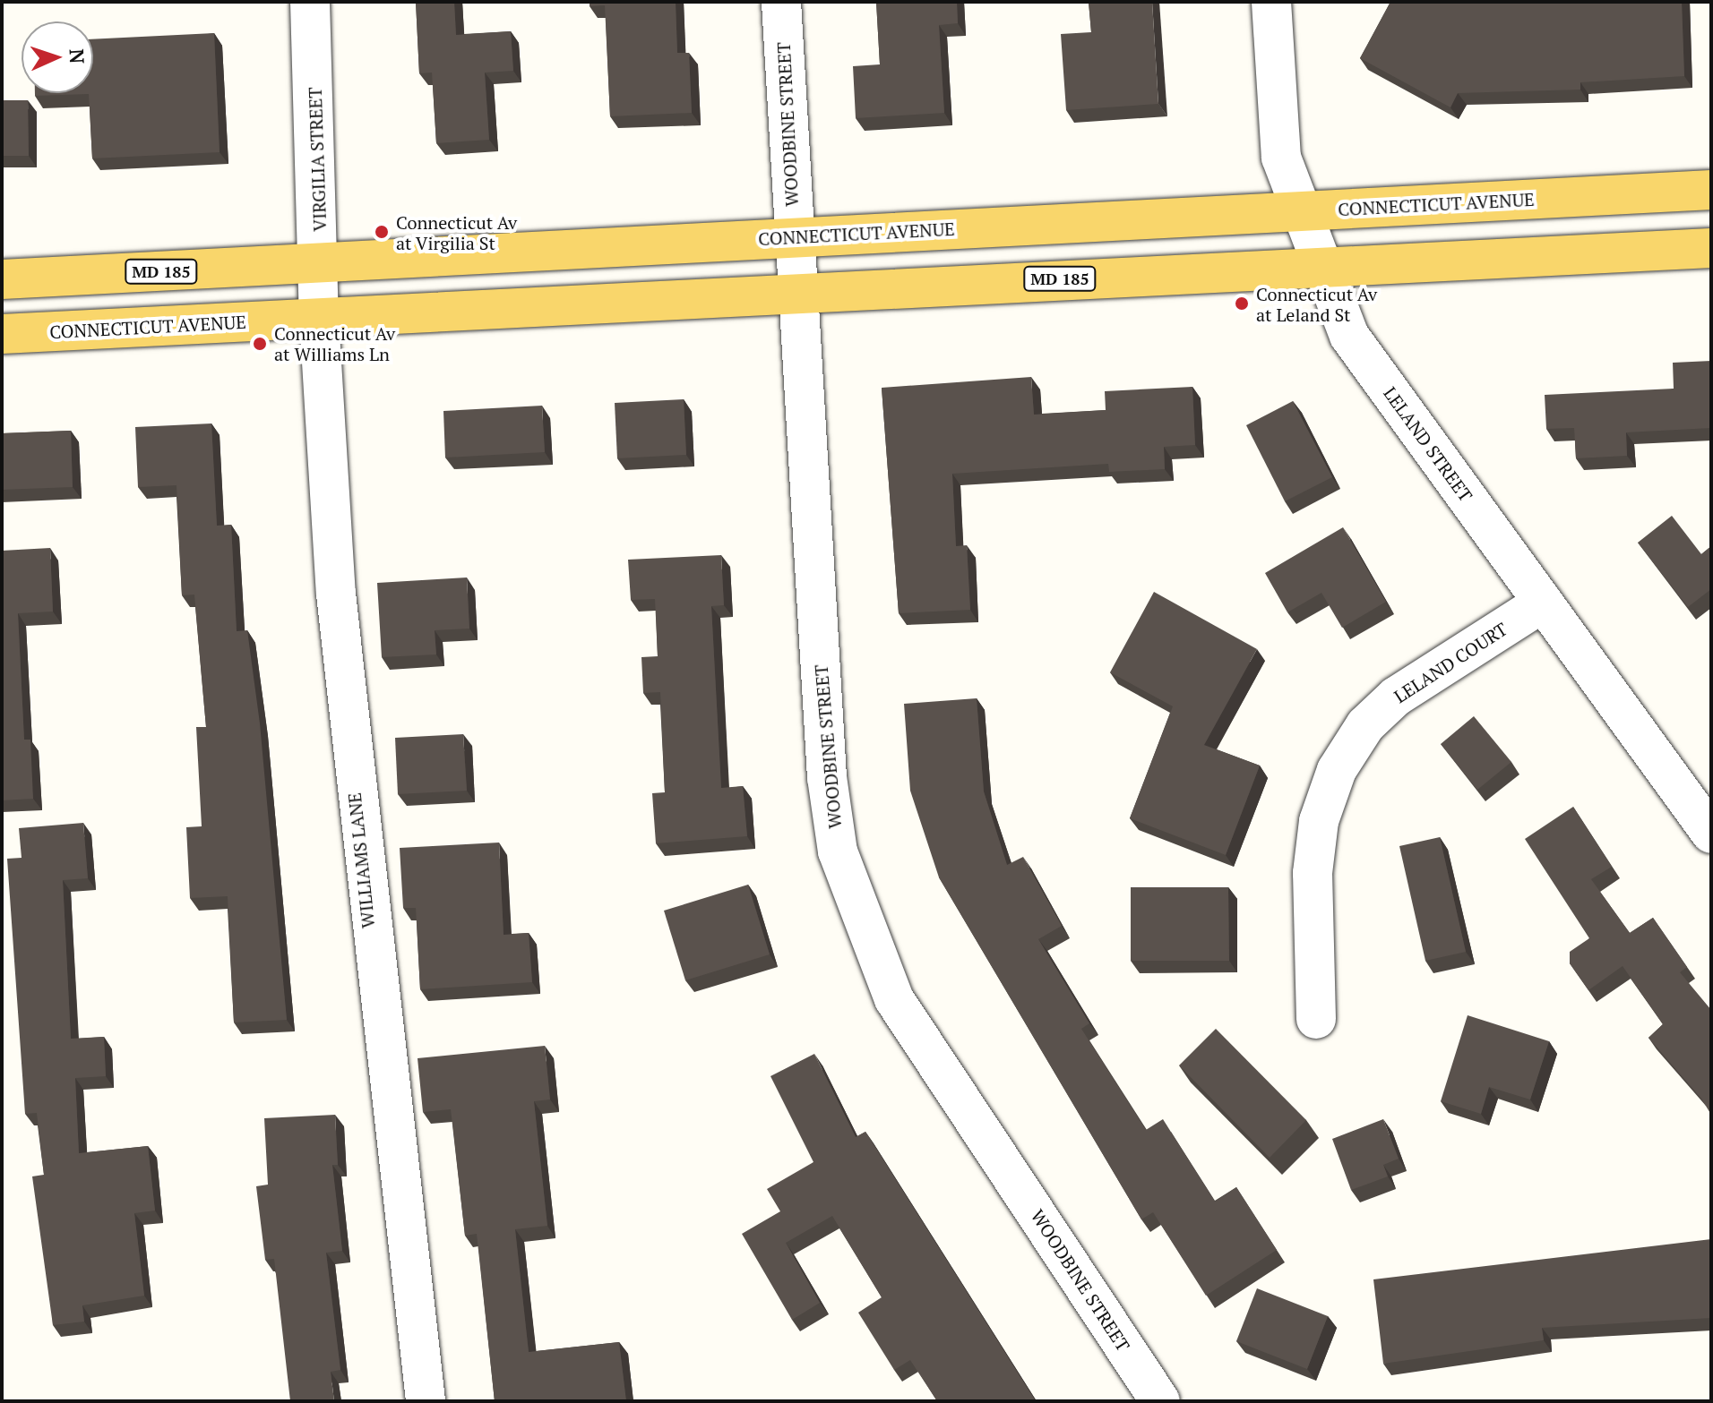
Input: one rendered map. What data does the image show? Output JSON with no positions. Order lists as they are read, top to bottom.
{
  "streets": {
    "main road": ["CONNECTICUT AVENUE", "MD 185"],
    "street": [
      "WOODBINE STREET",
      "VIRGILIA STREET",
      "LELAND STREET",
      "LELAND COURT",
      "WILLIAMS LANE"
    ]
  },
  "crossings": [
    ["WOODBINE STREET", "CONNECTICUT AVENUE"],
    ["VIRGILIA STREET", "CONNECTICUT AVENUE"],
    ["VIRGILIA STREET", "WILLIAMS LANE"],
    ["CONNECTICUT AVENUE", "LELAND STREET"],
    ["CONNECTICUT AVENUE", "WILLIAMS LANE"],
    ["LELAND STREET", "LELAND COURT"]
  ],
  "places": ["Connecticut Av at Virgilia St", "Connecticut Av at Leland St", "Connecticut Av at Williams Ln"],
  "north": "right"
}
